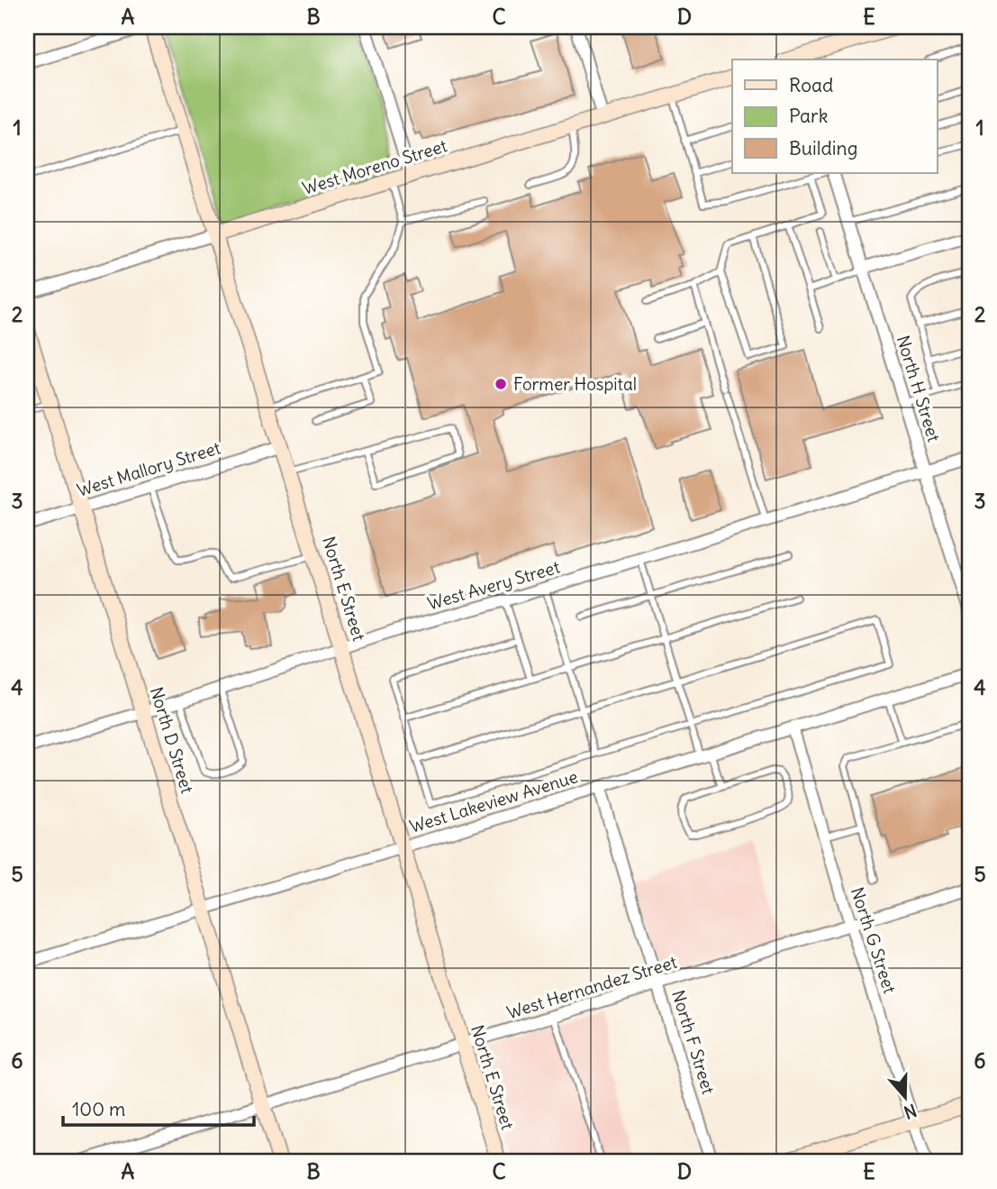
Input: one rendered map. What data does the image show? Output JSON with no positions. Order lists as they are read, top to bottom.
{
  "streets": {
    "street": [
      "West Moreno Street",
      "North H Street",
      "West Mallory Street",
      "West Avery Street",
      "North E Street",
      "North D Street",
      "West Lakeview Avenue",
      "North G Street",
      "West Hernandez Street",
      "North F Street"
    ]
  },
  "crossings": [
    ["West Moreno Street", "North E Street"],
    ["North H Street", "West Avery Street"],
    ["West Mallory Street", "North E Street"],
    ["West Mallory Street", "North D Street"],
    ["West Avery Street", "North E Street"],
    ["West Avery Street", "North D Street"],
    ["North E Street", "West Lakeview Avenue"],
    ["North E Street", "West Hernandez Street"],
    ["North D Street", "West Lakeview Avenue"],
    ["North D Street", "West Hernandez Street"],
    ["West Lakeview Avenue", "North G Street"],
    ["West Lakeview Avenue", "North F Street"],
    ["North G Street", "West Hernandez Street"],
    ["West Hernandez Street", "North F Street"]
  ],
  "places": ["Former Hospital"],
  "legend": ["Road", "Park", "Building"],
  "scale_bar": "100 m",
  "north": "bottom",
  "grid": {
    "columns": [
      "A",
      "B",
      "C",
      "D",
      "E"
    ],
    "rows": [
      "1",
      "2",
      "3",
      "4",
      "5",
      "6"
    ]
  }
}
